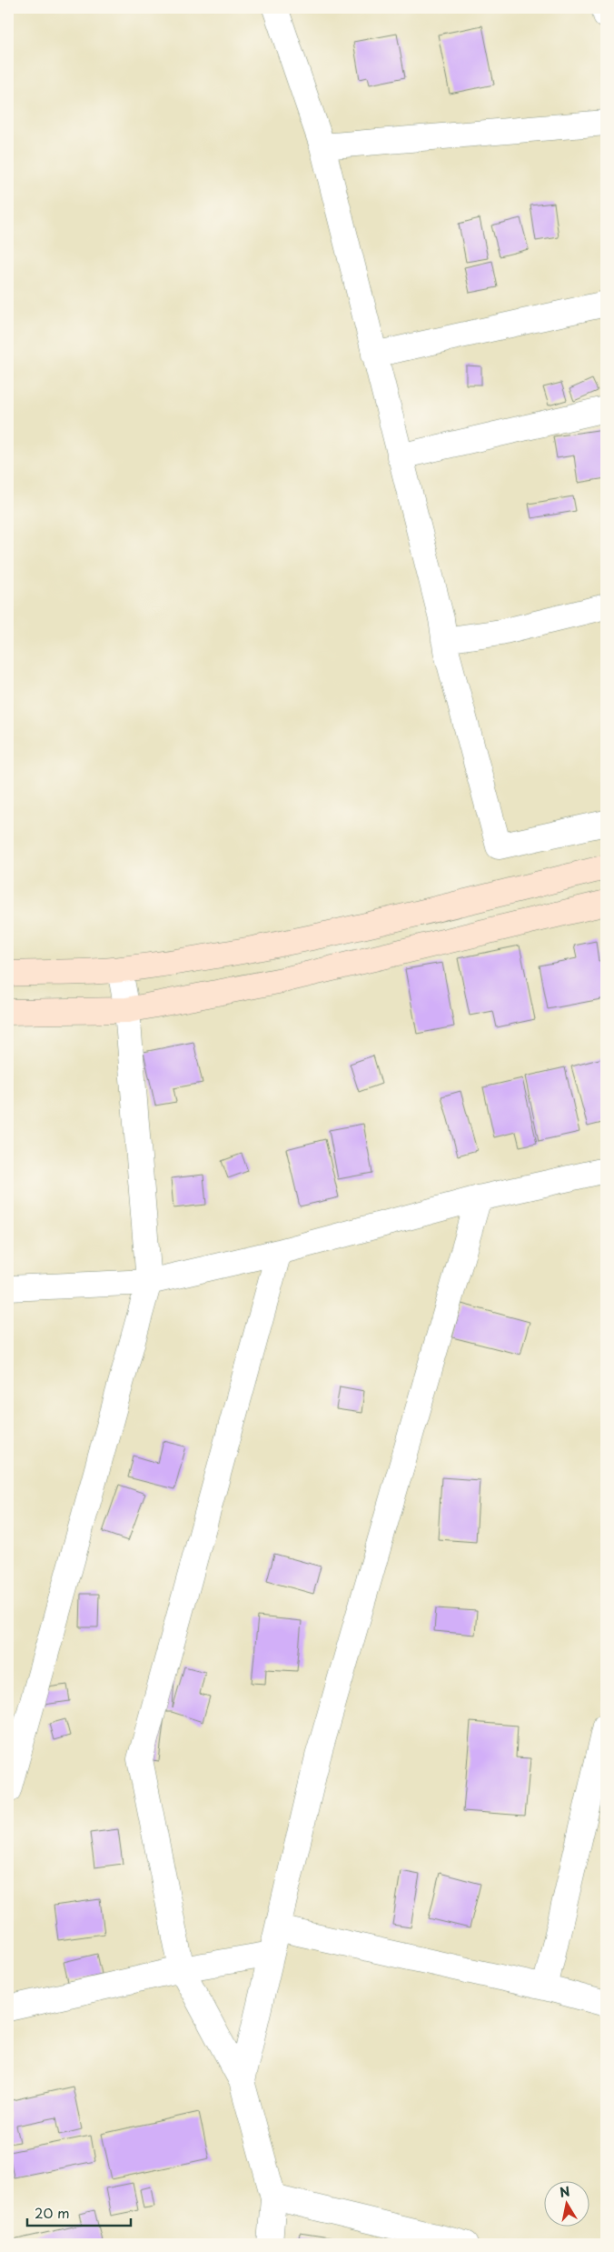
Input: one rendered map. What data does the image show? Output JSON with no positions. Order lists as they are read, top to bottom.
{
  "scale_bar": "20 m",
  "north": "top"
}
